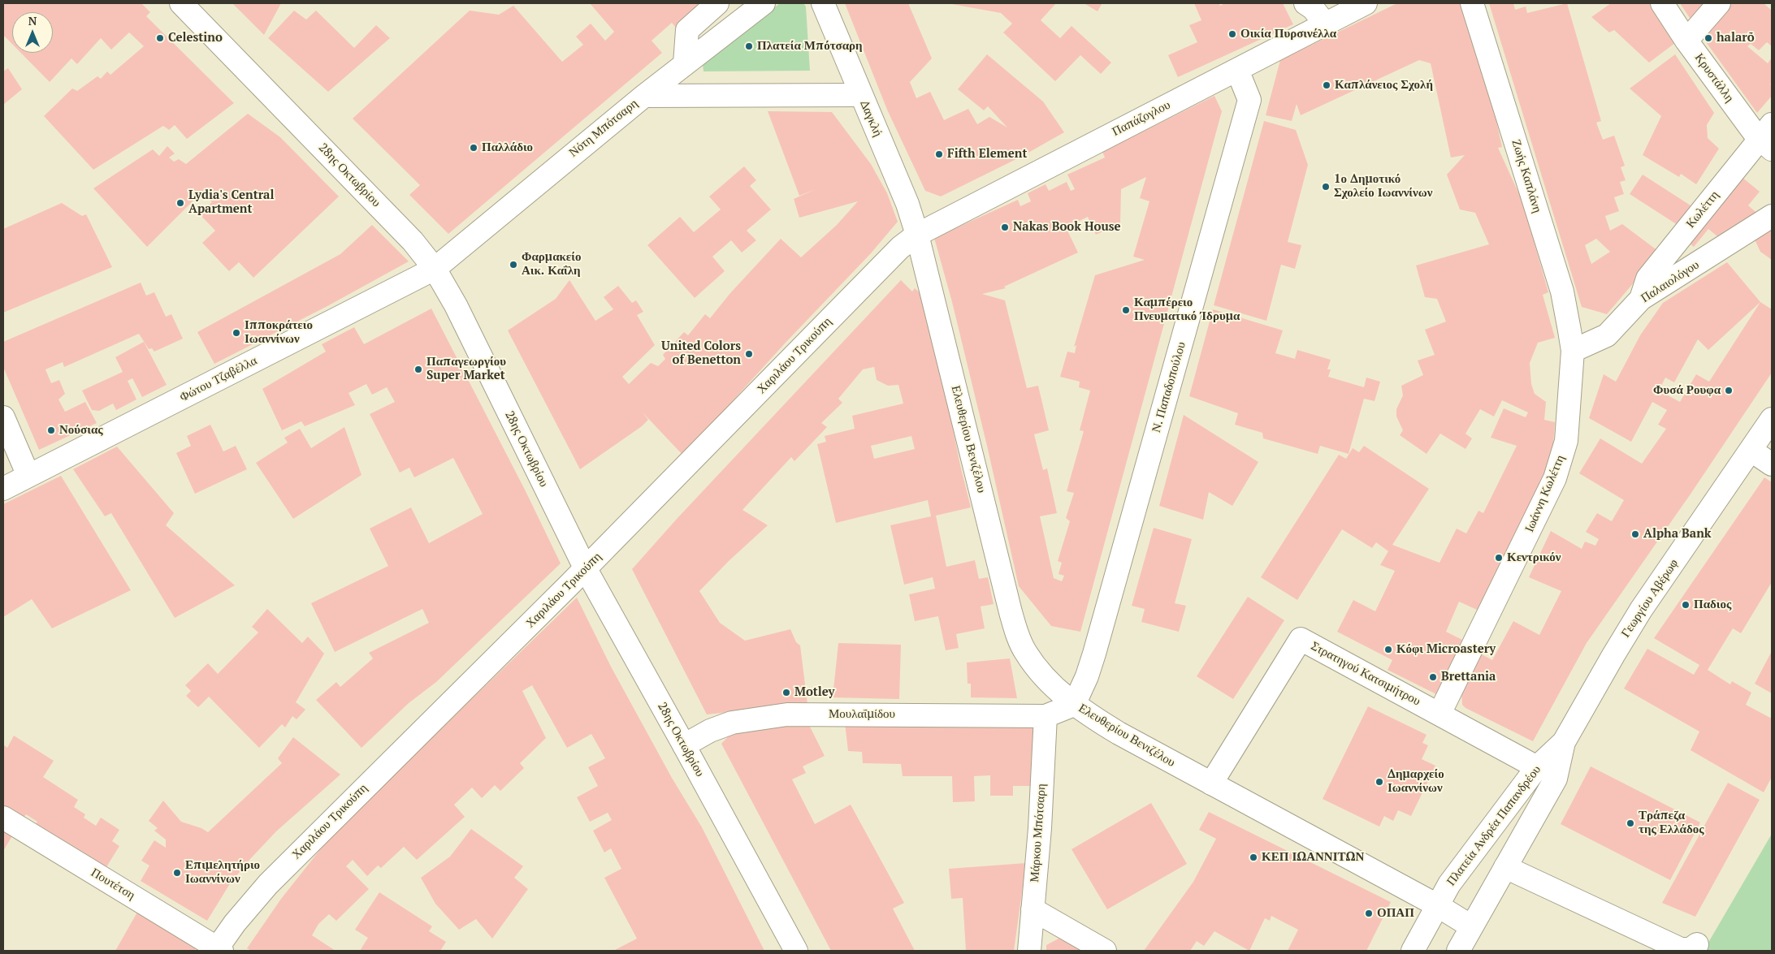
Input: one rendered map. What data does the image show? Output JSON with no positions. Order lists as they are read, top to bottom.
{
  "streets": {
    "street": [
      "Κρυστάλλη",
      "Δαγκλή",
      "Παπάζογλου",
      "Νότη Μπότσαρη",
      "28ης Οκτωβρίου",
      "Ζωής Καπλάνη",
      "Κωλέττη",
      "Παλαιολόγου",
      "Χαριλάου Τρικούπη",
      "Φώτου Τζαβέλλα",
      "Ν. Παπαδοπούλου",
      "Ελευθερίου Βενιζέλου",
      "Ιωάννη Κωλέττη",
      "Γεωργίου Αβέρωφ",
      "Στρατηγού Κατσιμήτρου",
      "Μουλαΐμίδου",
      "Πλατεία Ανδρέα Παπανδρέου",
      "Μάρκου Μπότσαρη",
      "Πουτέτση"
    ]
  },
  "crossings": [
    ["Κρυστάλλη", "Κωλέττη"],
    ["Δαγκλή", "Παπάζογλου"],
    ["Δαγκλή", "Νότη Μπότσαρη"],
    ["Δαγκλή", "Χαριλάου Τρικούπη"],
    ["Δαγκλή", "Ελευθερίου Βενιζέλου"],
    ["Παπάζογλου", "Χαριλάου Τρικούπη"],
    ["Παπάζογλου", "Ν. Παπαδοπούλου"],
    ["Παπάζογλου", "Ελευθερίου Βενιζέλου"],
    ["Νότη Μπότσαρη", "28ης Οκτωβρίου"],
    ["Νότη Μπότσαρη", "Φώτου Τζαβέλλα"],
    ["28ης Οκτωβρίου", "Χαριλάου Τρικούπη"],
    ["28ης Οκτωβρίου", "Φώτου Τζαβέλλα"],
    ["28ης Οκτωβρίου", "Μουλαΐμίδου"],
    ["Ζωής Καπλάνη", "Παλαιολόγου"],
    ["Ζωής Καπλάνη", "Ιωάννη Κωλέττη"],
    ["Κωλέττη", "Παλαιολόγου"],
    ["Παλαιολόγου", "Ιωάννη Κωλέττη"],
    ["Χαριλάου Τρικούπη", "Ελευθερίου Βενιζέλου"],
    ["Χαριλάου Τρικούπη", "Πουτέτση"],
    ["Ν. Παπαδοπούλου", "Ελευθερίου Βενιζέλου"],
    ["Ελευθερίου Βενιζέλου", "Στρατηγού Κατσιμήτρου"],
    ["Ελευθερίου Βενιζέλου", "Πλατεία Ανδρέα Παπανδρέου"],
    ["Ιωάννη Κωλέττη", "Στρατηγού Κατσιμήτρου"],
    ["Γεωργίου Αβέρωφ", "Πλατεία Ανδρέα Παπανδρέου"],
    ["Στρατηγού Κατσιμήτρου", "Πλατεία Ανδρέα Παπανδρέου"],
    ["Μουλαΐμίδου", "Μάρκου Μπότσαρη"]
  ],
  "places": [
    "Οικία Πυρσινέλλα",
    "Celestino",
    "halarõ",
    "Πλατεία Μπότσαρη",
    "Καπλάνειος Σχολή",
    "Παλλάδιο",
    "Fifth Element",
    "1ο Δημοτικό Σχολείο Ιωαννίνων",
    "Lydia's Central Apartment",
    "Nakas Book House",
    "Φαρμακείο Αικ. Καΐλη",
    "Καμπέρειο Πνευματικό Ίδρυμα",
    "Ιπποκράτειο Ιωαννίνων",
    "United Colors of Benetton",
    "Παπαγεωργίου Super Market",
    "Φυσά Ρουφα",
    "Νούσιας",
    "Alpha Bank",
    "Κεντρικόν",
    "Παδιος",
    "Κόφι Microastery",
    "Brettania",
    "Motley",
    "Δημαρχείο Ιωαννίνων",
    "Τράπεζα της Ελλάδος",
    "ΚΕΠ ΙΩΑΝΝΙΤΩΝ",
    "Επιμελητήριο Ιωαννίνων",
    "ΟΠΑΠ"
  ],
  "north": "top"
}
